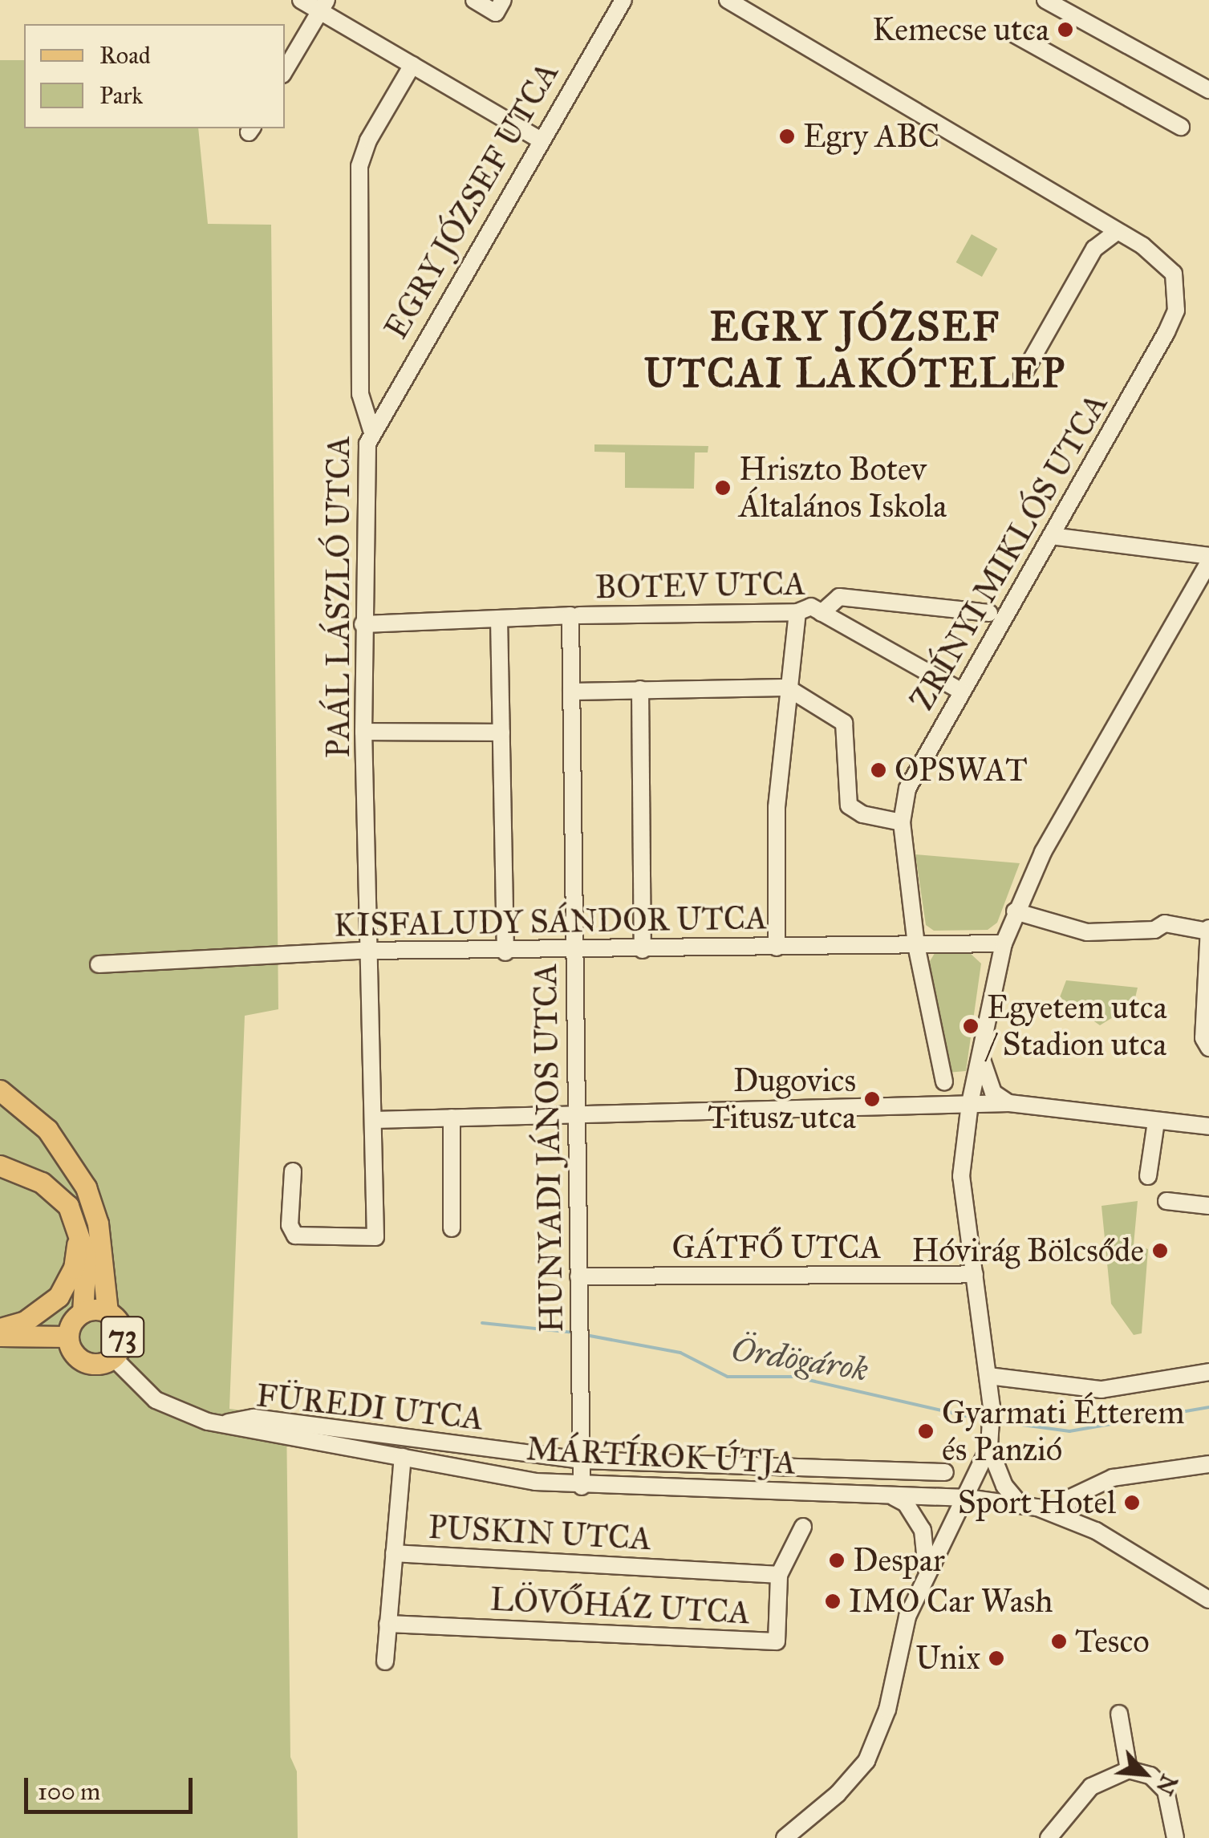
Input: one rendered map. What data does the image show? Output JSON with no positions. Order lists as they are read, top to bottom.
{
  "streets": {
    "main road": ["73"],
    "street": [
      "EGRY JÓZSEF UTCA",
      "ZRÍNYI MIKLÓS UTCA",
      "BOTEV UTCA",
      "PAÁL LÁSZLÓ UTCA",
      "KISFALUDY SÁNDOR UTCA",
      "HUNYADI JÁNOS UTCA",
      "GÁTFŐ UTCA",
      "FÜREDI UTCA",
      "MÁRTÍROK ÚTJA",
      "PUSKIN UTCA",
      "LÖVŐHÁZ UTCA"
    ]
  },
  "crossings": [
    ["EGRY JÓZSEF UTCA", "PAÁL LÁSZLÓ UTCA"],
    ["ZRÍNYI MIKLÓS UTCA", "BOTEV UTCA"],
    ["ZRÍNYI MIKLÓS UTCA", "KISFALUDY SÁNDOR UTCA"],
    ["BOTEV UTCA", "PAÁL LÁSZLÓ UTCA"],
    ["BOTEV UTCA", "HUNYADI JÁNOS UTCA"],
    ["PAÁL LÁSZLÓ UTCA", "KISFALUDY SÁNDOR UTCA"],
    ["KISFALUDY SÁNDOR UTCA", "HUNYADI JÁNOS UTCA"],
    ["HUNYADI JÁNOS UTCA", "GÁTFŐ UTCA"],
    ["HUNYADI JÁNOS UTCA", "FÜREDI UTCA"],
    ["HUNYADI JÁNOS UTCA", "MÁRTÍROK ÚTJA"],
    ["73", "MÁRTÍROK ÚTJA"],
    ["FÜREDI UTCA", "MÁRTÍROK ÚTJA"],
    ["MÁRTÍROK ÚTJA", "PUSKIN UTCA"],
    ["PUSKIN UTCA", "LÖVŐHÁZ UTCA"]
  ],
  "districts": ["EGRY JÓZSEF UTCAI LAKÓTELEP"],
  "water": ["Ördögárok"],
  "places": [
    "Kemecse utca",
    "Egry ABC",
    "Hriszto Botev Általános Iskola",
    "OPSWAT",
    "Egyetem utca / Stadion utca",
    "Dugovics Titusz utca",
    "Hóvirág Bölcsőde",
    "Gyarmati Étterem és Panzió",
    "Sport Hotel",
    "Despar",
    "IMO Car Wash",
    "Tesco",
    "Unix"
  ],
  "legend": ["Road", "Park"],
  "scale_bar": "100 m",
  "north": "bottom right"
}
